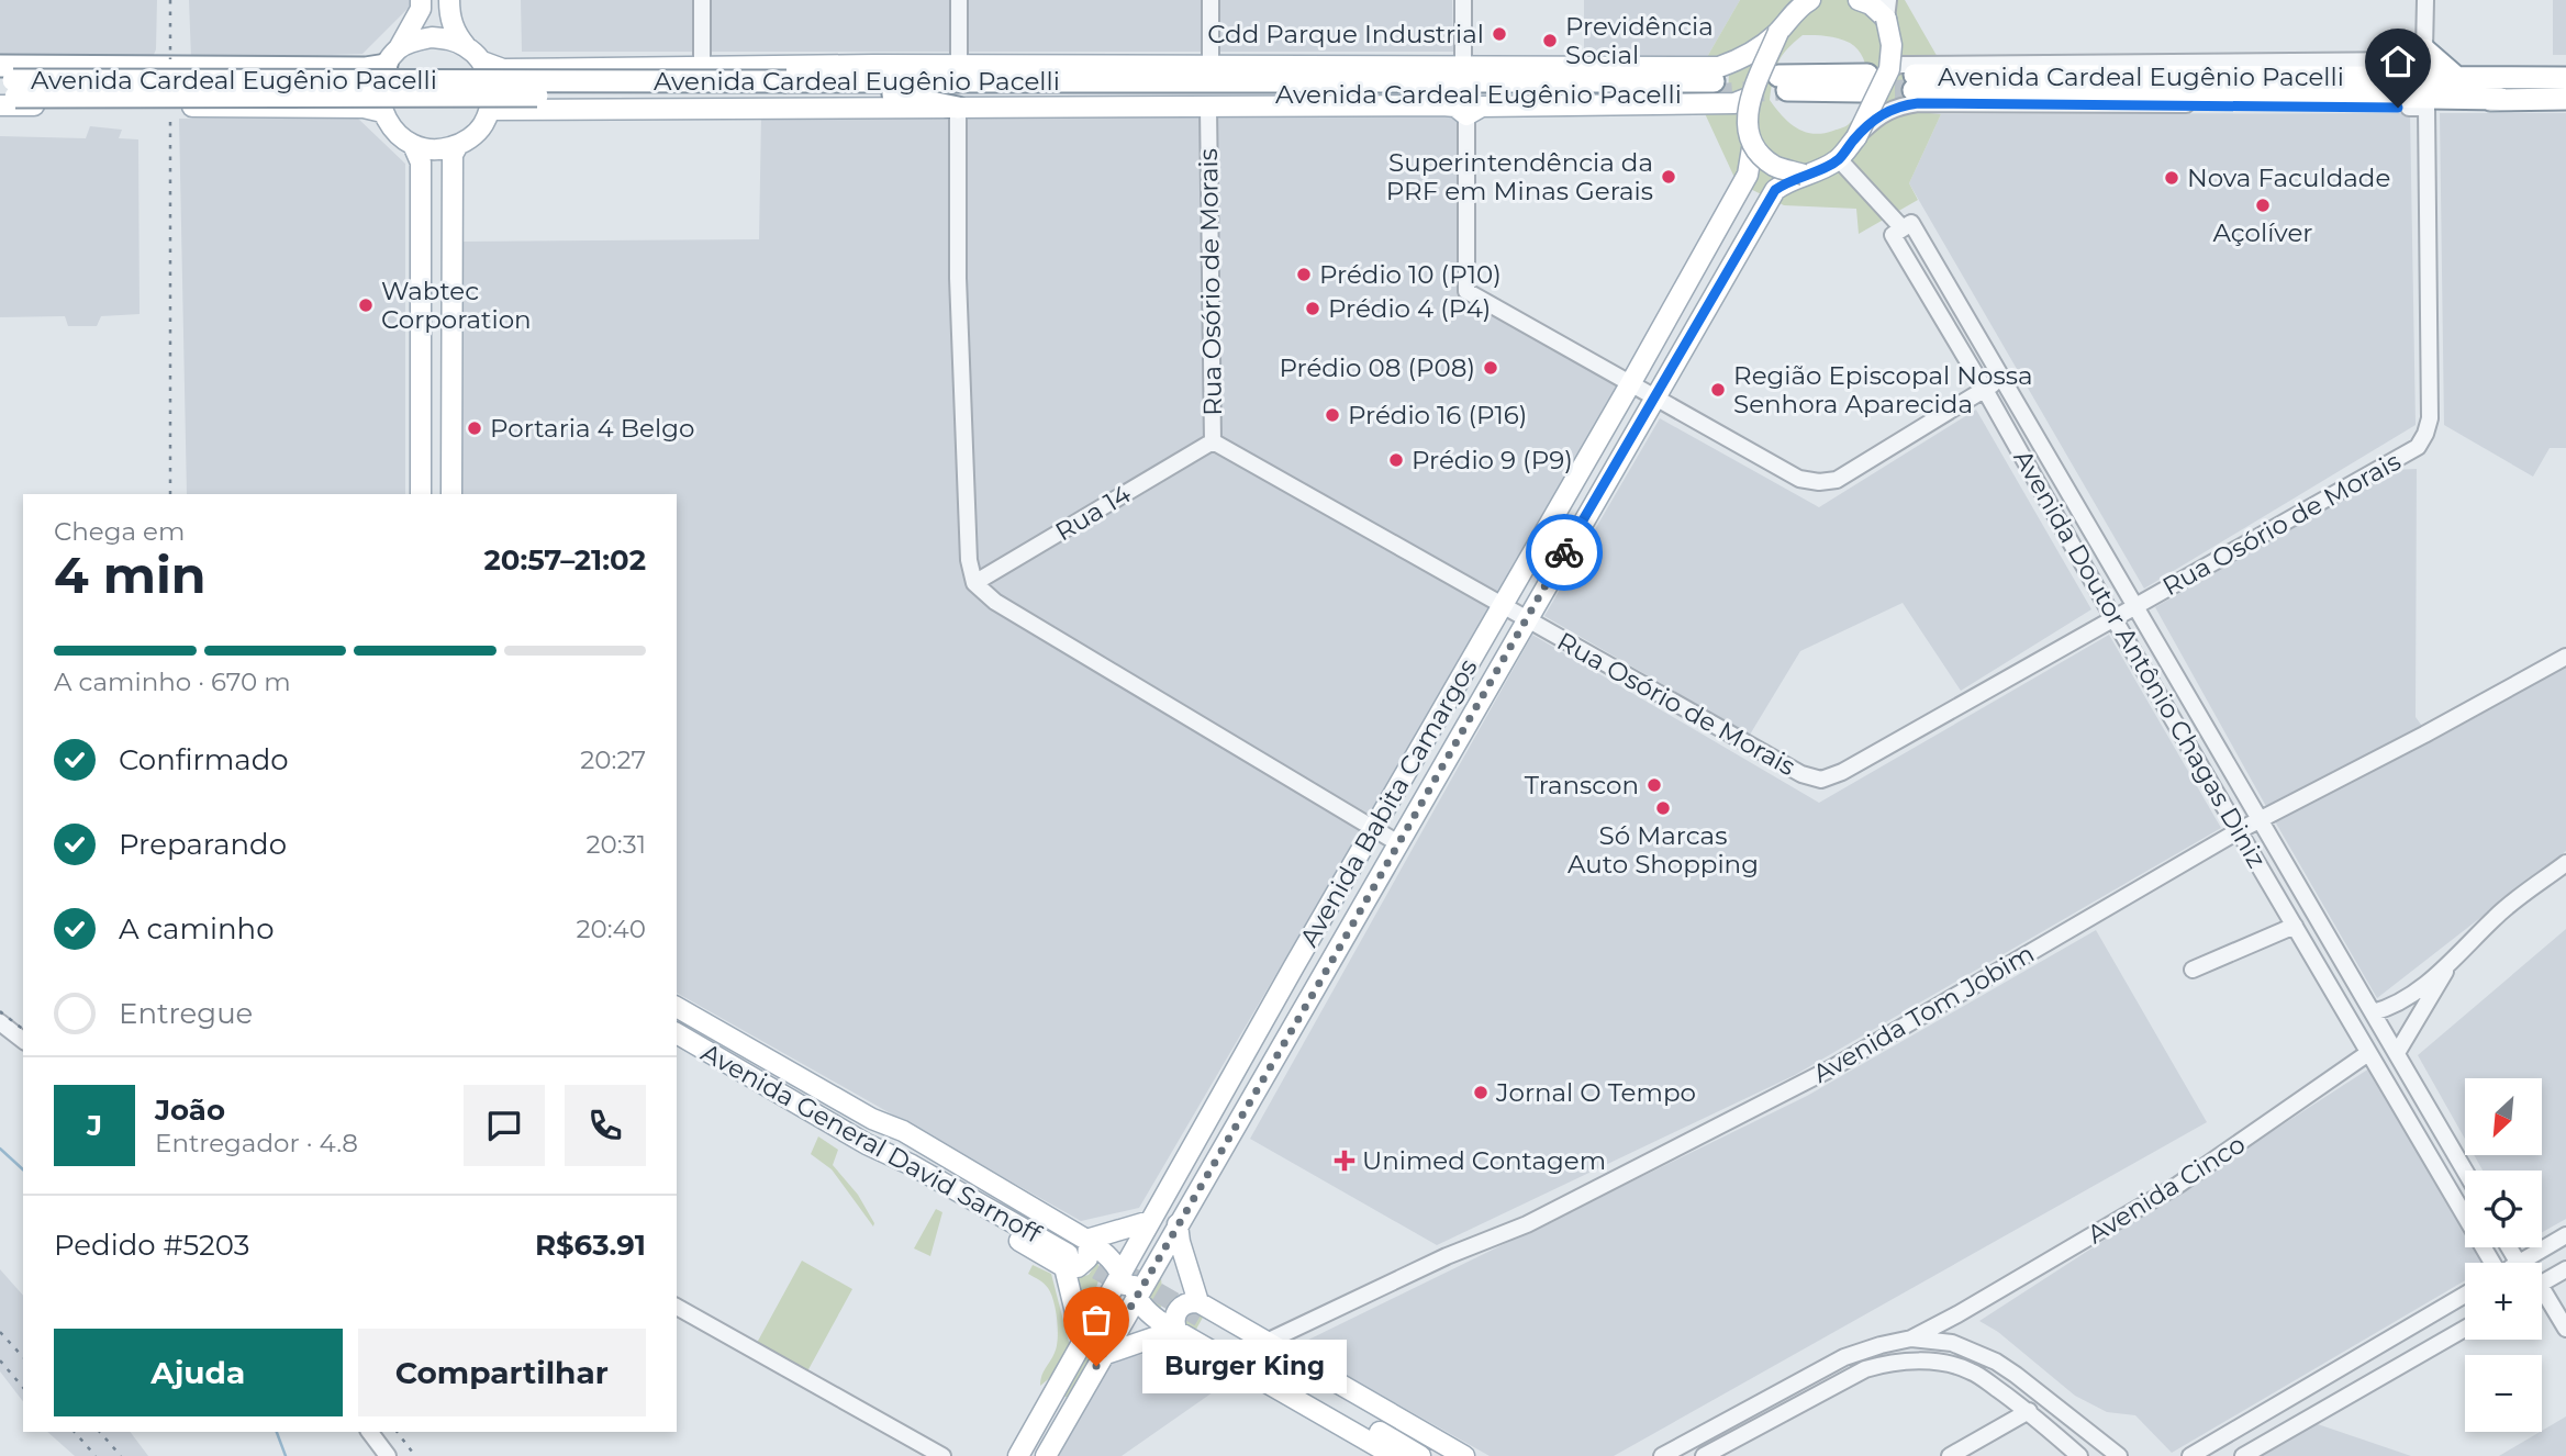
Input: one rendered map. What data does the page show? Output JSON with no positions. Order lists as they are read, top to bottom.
{
  "streets": {
    "highway": ["Avenida Cardeal Eugênio Pacelli"],
    "main road": ["Avenida Babita Camargos", "Avenida General David Sarnoff"],
    "street": [
      "Rua Osório de Morais",
      "Rua 14",
      "Avenida Doutor Antônio Chagas Diniz",
      "Avenida Tom Jobim",
      "Avenida Cinco"
    ]
  },
  "crossings": [
    ["Avenida Cardeal Eugênio Pacelli", "Rua Osório de Morais"],
    ["Rua Osório de Morais", "Rua 14"],
    ["Rua Osório de Morais", "Avenida Doutor Antônio Chagas Diniz"],
    ["Rua Osório de Morais", "Avenida Babita Camargos"],
    ["Avenida Doutor Antônio Chagas Diniz", "Avenida Tom Jobim"],
    ["Avenida Doutor Antônio Chagas Diniz", "Avenida Cinco"]
  ],
  "places": {
    "other": [
      "Cdd Parque Industrial",
      "Previdência Social",
      "Superintendência da PRF em Minas Gerais",
      "Nova Faculdade",
      "Açolíver",
      "Prédio 10 (P10)",
      "Wabtec Corporation",
      "Prédio 4 (P4)",
      "Prédio 08 (P08)",
      "Região Episcopal Nossa Senhora Aparecida",
      "Prédio 16 (P16)",
      "Portaria 4 Belgo",
      "Prédio 9 (P9)",
      "Transcon",
      "Só Marcas Auto Shopping",
      "Jornal O Tempo",
      "Burger King"
    ],
    "health": ["Unimed Contagem"]
  },
  "north": "bottom left",
  "page": {
    "heading": ["4 min", "Chega em", "20:57–21:02"],
    "panel": [
      "João",
      "Entregador · 4.8",
      "Pedido #5203",
      "R$63.91"
    ],
    "bar": "A caminho · 670 m",
    "list": [
      ["Confirmado", "20:27"],
      ["Preparando", "20:31"],
      ["A caminho", "20:40"],
      "Entregue"
    ],
    "map_buttons": ["+", "−"],
    "round": "J",
    "buttons": ["Ajuda", "Compartilhar"],
    "bubble": "Burger King"
  }
}
